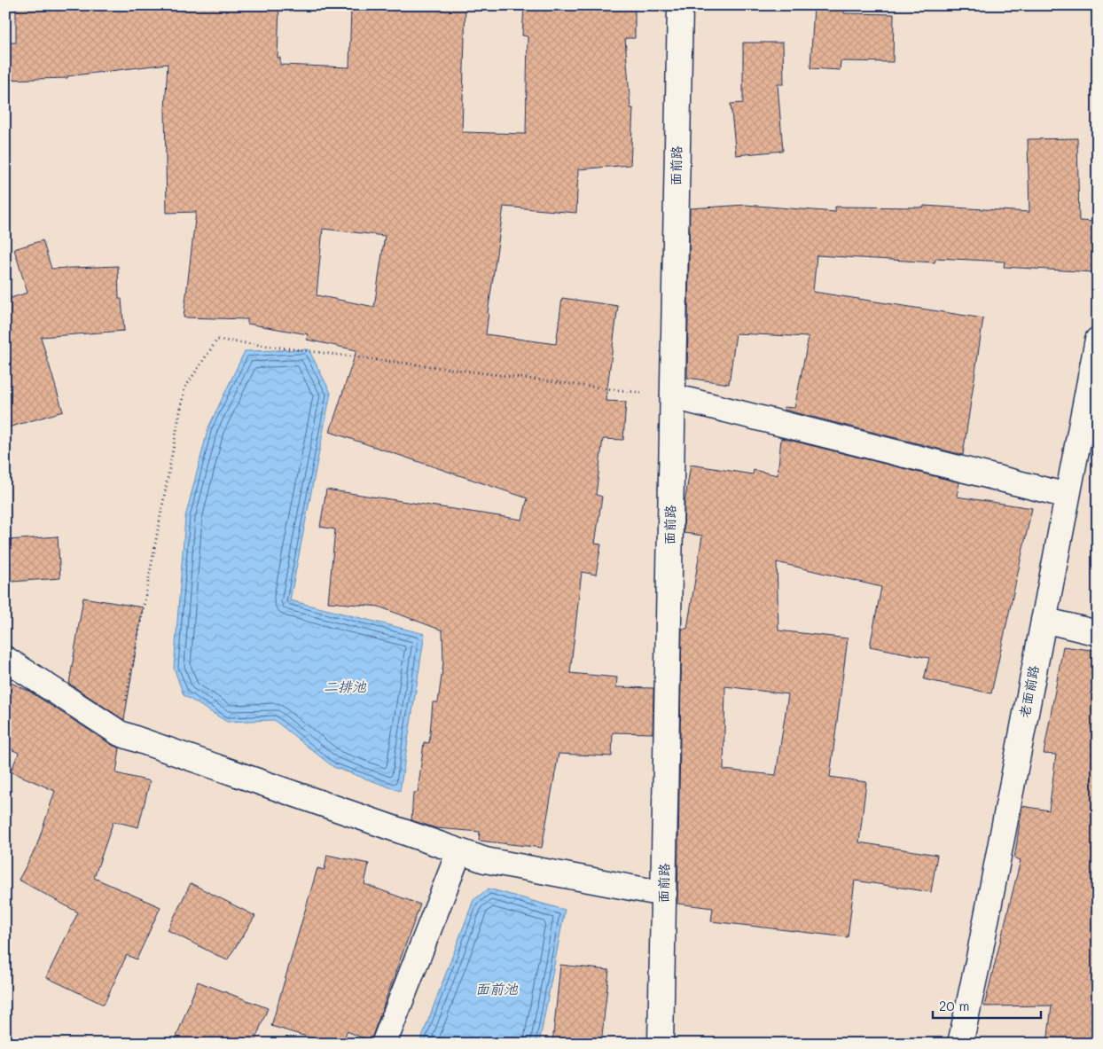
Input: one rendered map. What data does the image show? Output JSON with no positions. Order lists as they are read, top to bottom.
{
  "streets": {
    "street": ["面前路", "老面前路"]
  },
  "water": ["二排池", "面前池"],
  "scale_bar": "20 m"
}
